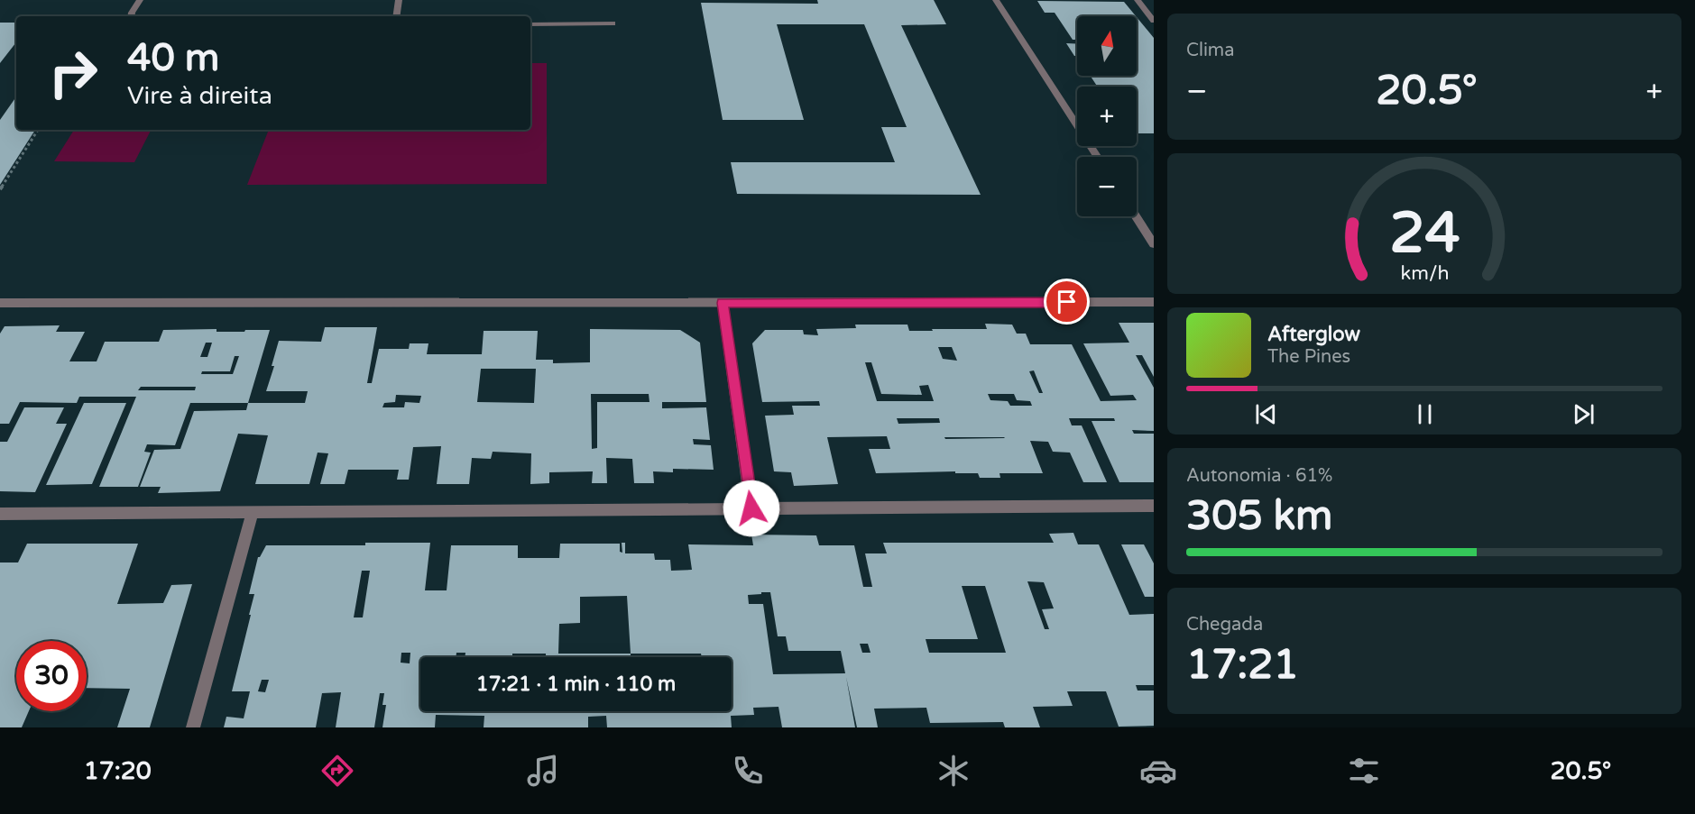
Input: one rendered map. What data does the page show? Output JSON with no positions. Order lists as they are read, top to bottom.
{
  "north": "top",
  "page": {
    "tile": [
      "Clima",
      ["Autonomia · 61%", "305 km"],
      ["Chegada", "17:21"]
    ],
    "map_buttons": ["+", "−"],
    "turn": ["40 m", "Vire à direita"],
    "heat": ["−", "20.5°", "+"],
    "song": ["Afterglow", "The Pines"],
    "limit": "30",
    "trip": "17:21 · 1 min · 110 m",
    "tabs": ["17:20", "20.5°"],
    "gauge": ["24", "km/h"]
  }
}
